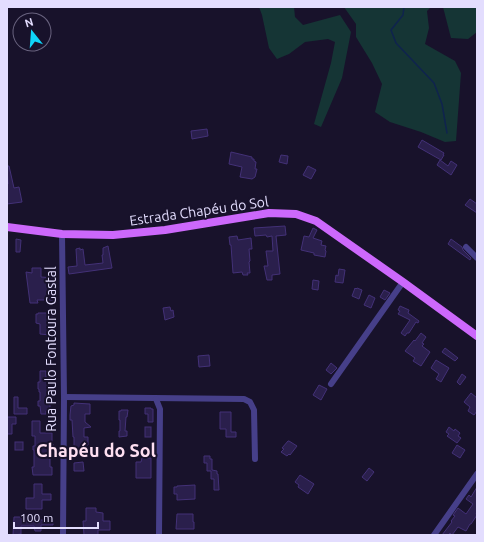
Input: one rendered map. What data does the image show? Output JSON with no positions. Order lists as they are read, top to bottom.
{
  "streets": {
    "main road": ["Estrada Chapéu do Sol"],
    "street": ["Rua Paulo Fontoura Gastal"]
  },
  "crossings": [
    ["Estrada Chapéu do Sol", "Rua Paulo Fontoura Gastal"]
  ],
  "districts": ["Chapéu do Sol"],
  "scale_bar": "100 m",
  "north": "top"
}
